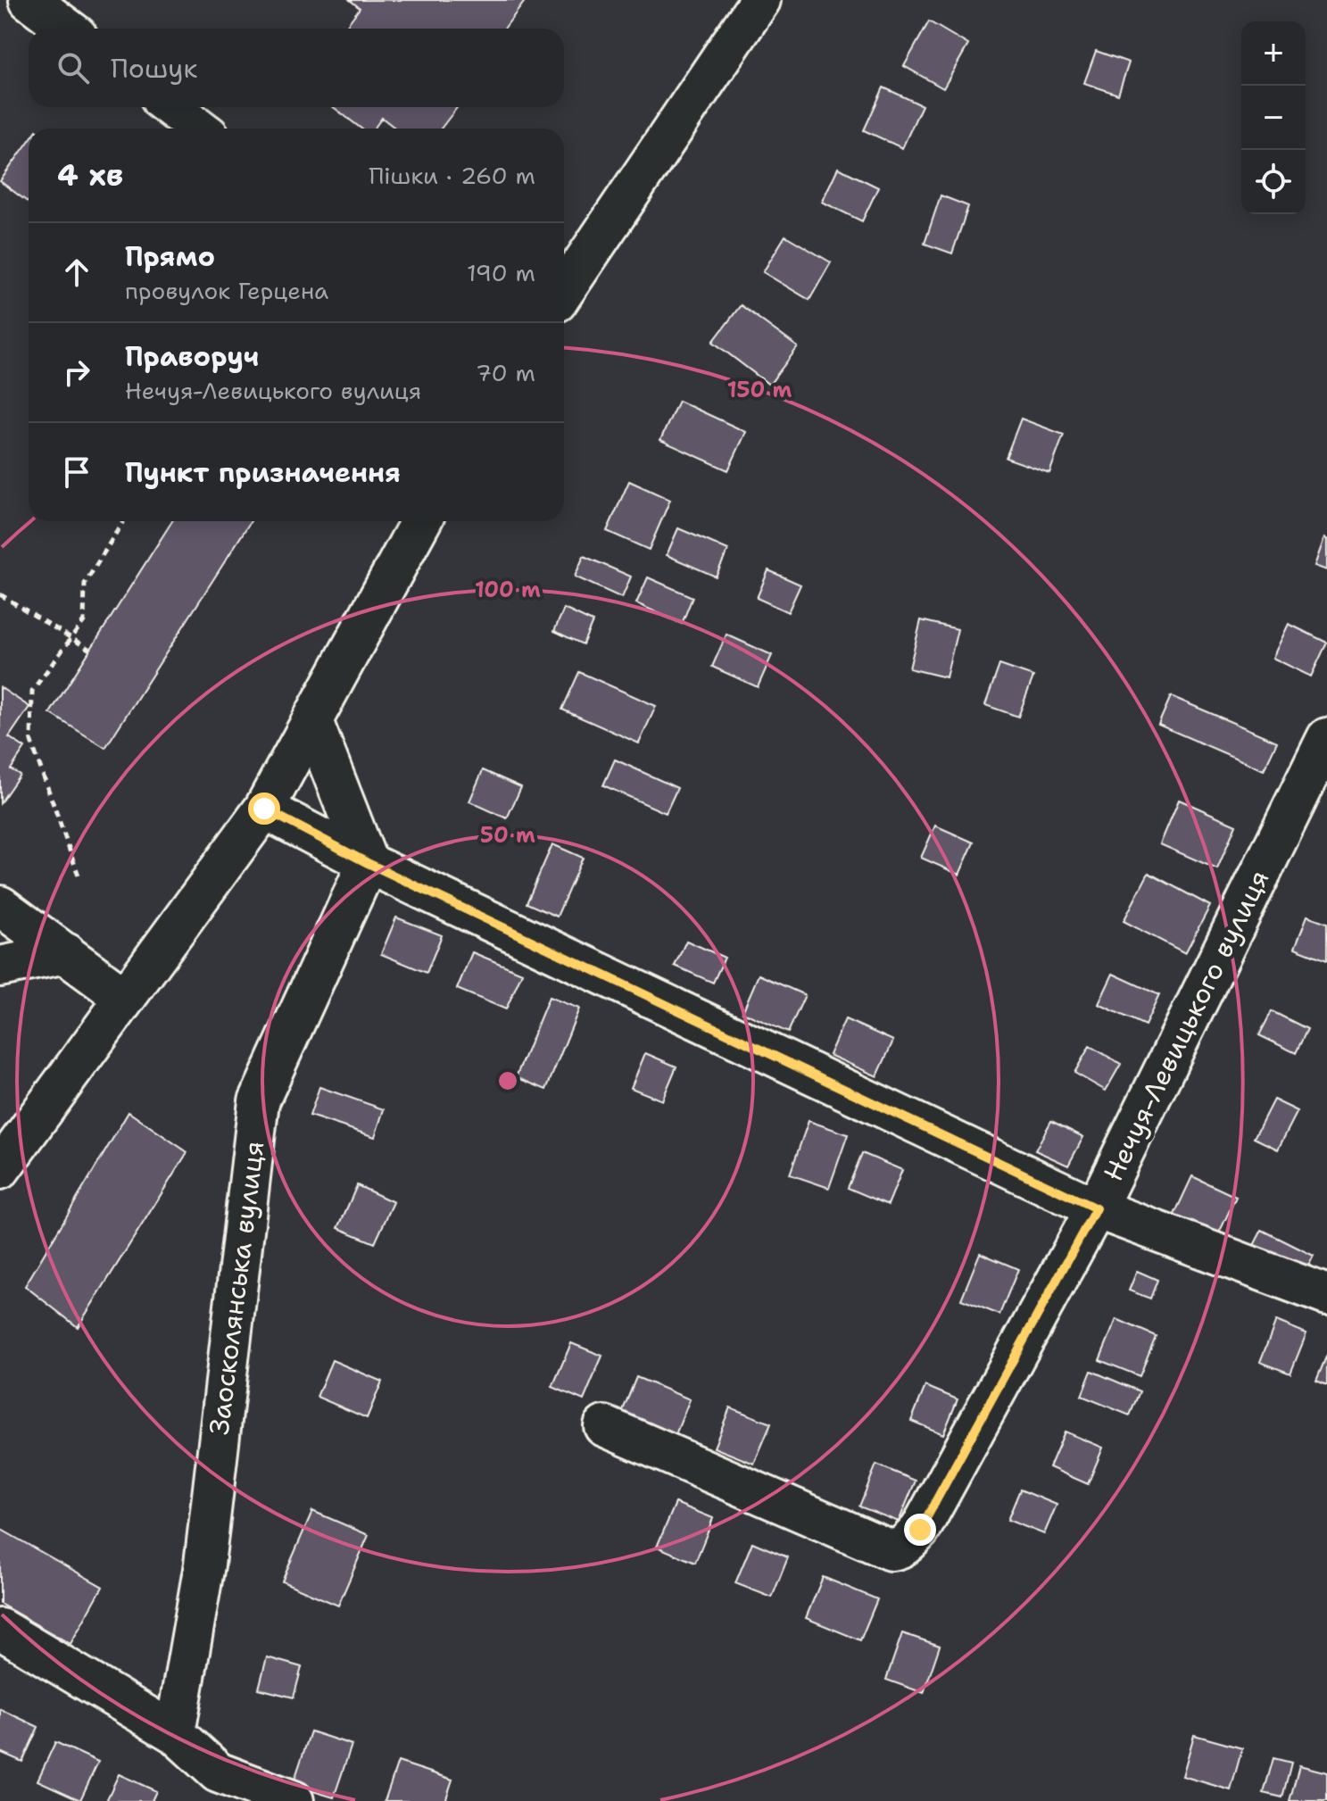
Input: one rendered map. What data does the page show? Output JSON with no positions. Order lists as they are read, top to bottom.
{
  "streets": {
    "street": ["Нечуя-Левицького вулиця", "Заосколянська вулиця"]
  },
  "page": {
    "map_buttons": ["+", "−"],
    "search": "Пошук",
    "heading": ["4 хв", "Пішки · 260 m"],
    "list": [
      ["Прямо", "провулок Герцена", "190 m"],
      ["Праворуч", "Нечуя-Левицького вулиця", "70 m"],
      "Пункт призначення"
    ]
  },
  "rings": ["150 m", "100 m", "50 m"]
}
